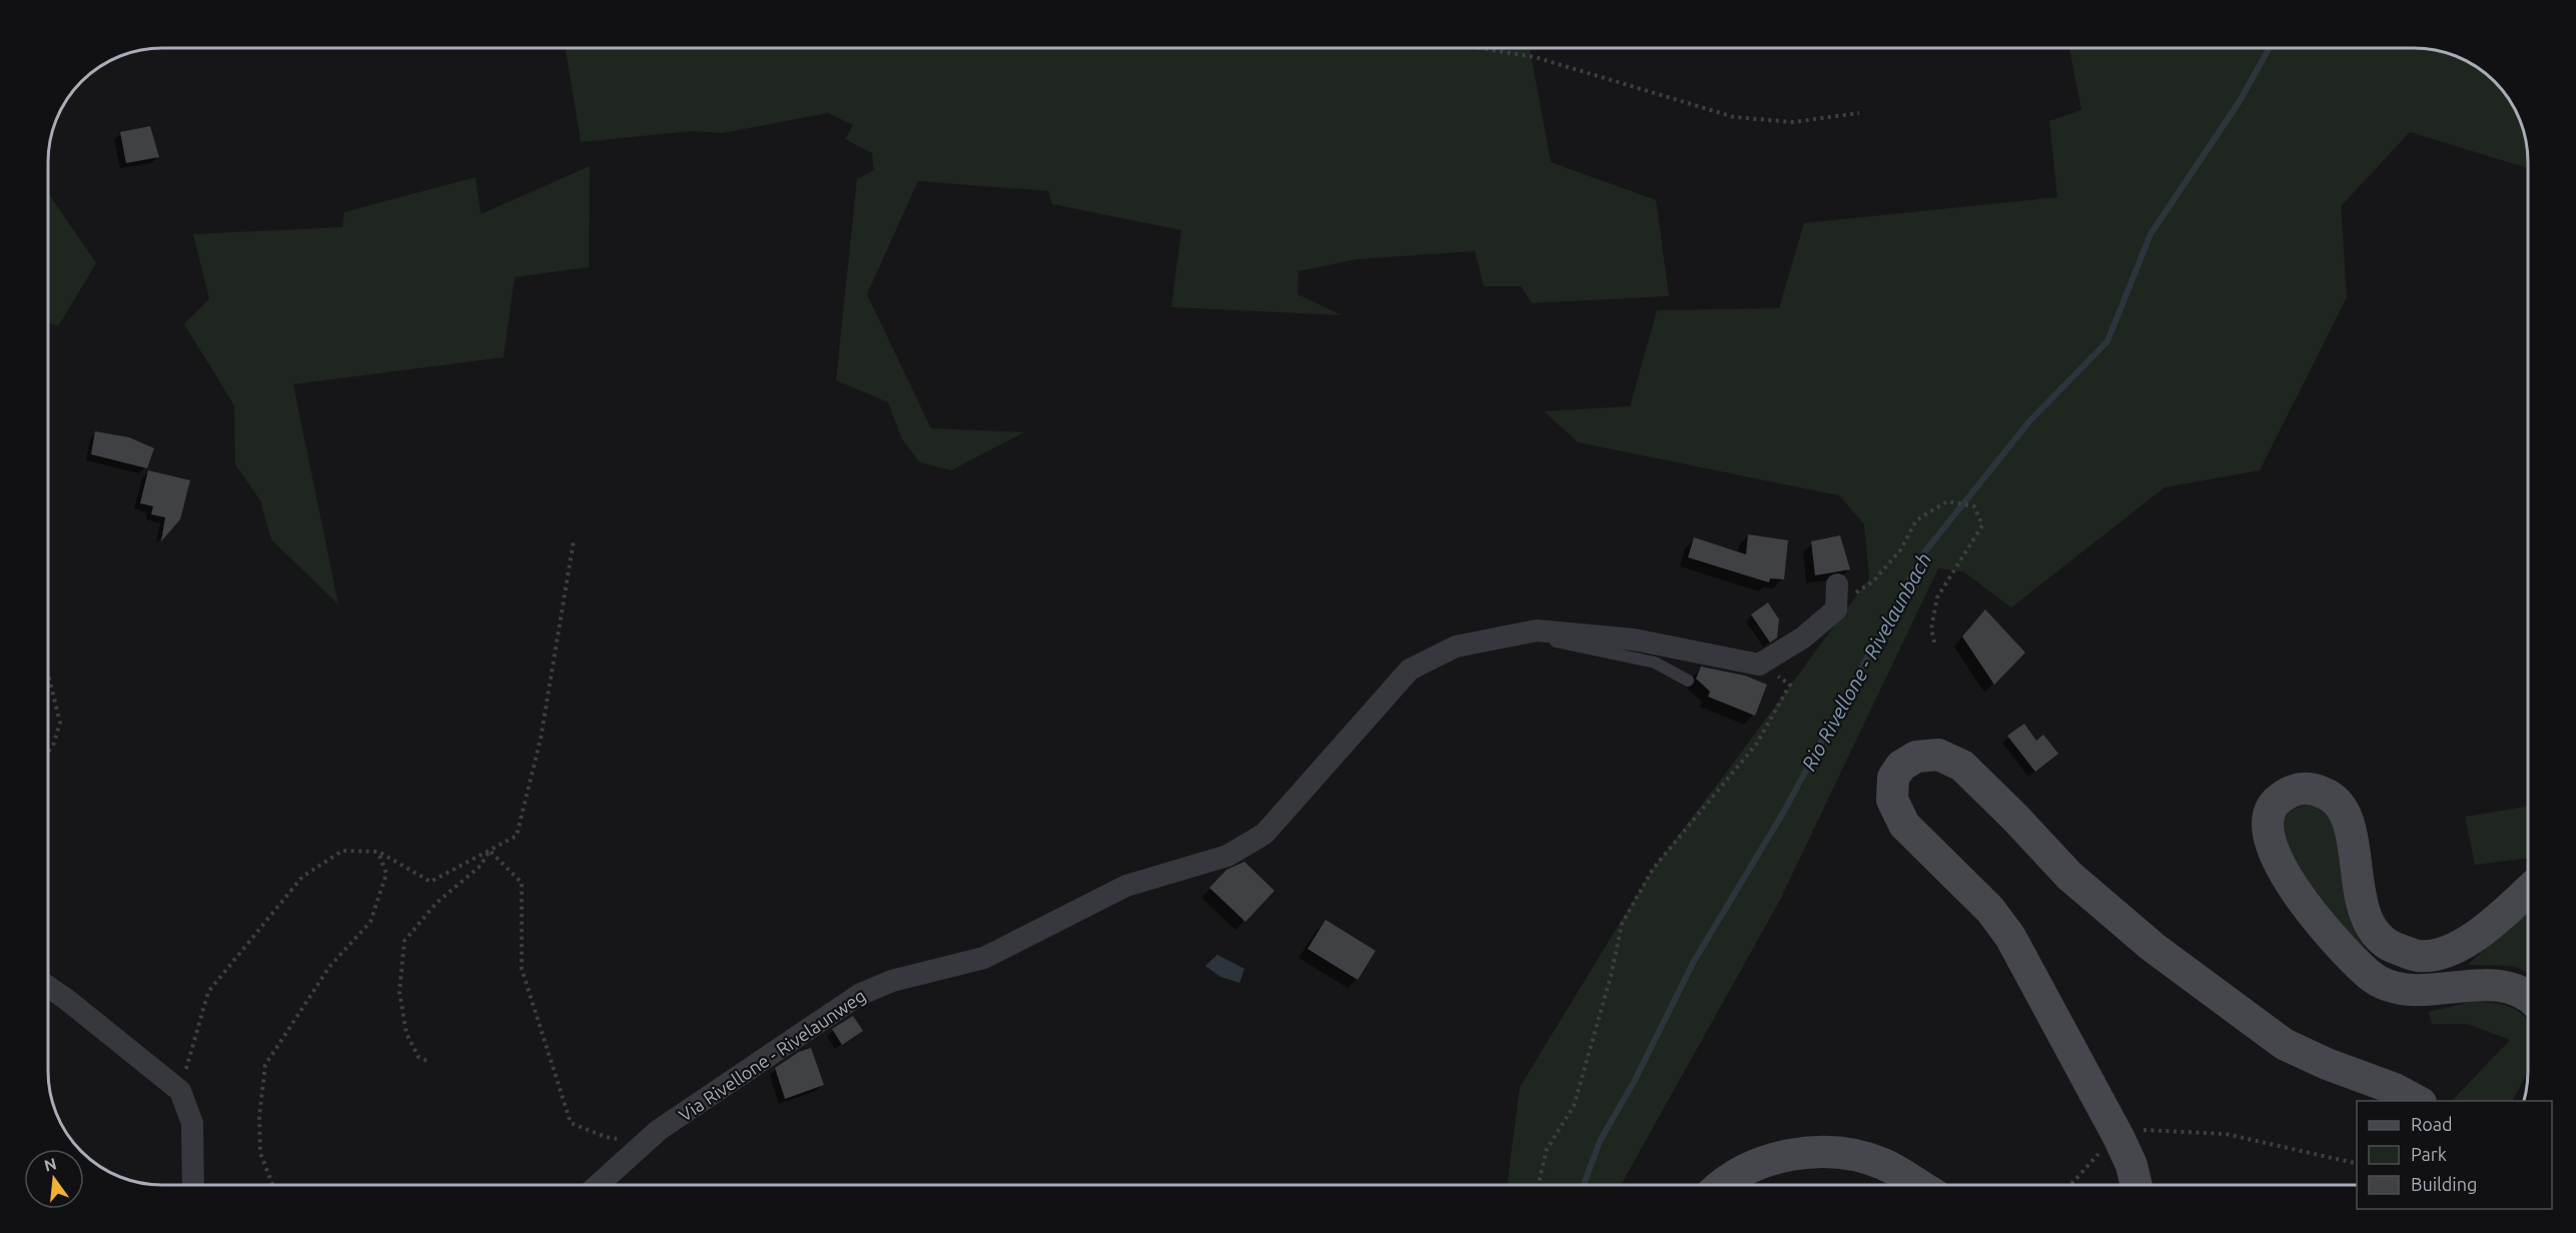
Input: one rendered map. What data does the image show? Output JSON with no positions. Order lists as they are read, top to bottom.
{
  "streets": {
    "street": ["Via Rivellone - Rivelaunweg"]
  },
  "water": ["Rio Rivellone - Rivelaunbach"],
  "legend": ["Road", "Park", "Building"],
  "north": "top"
}
